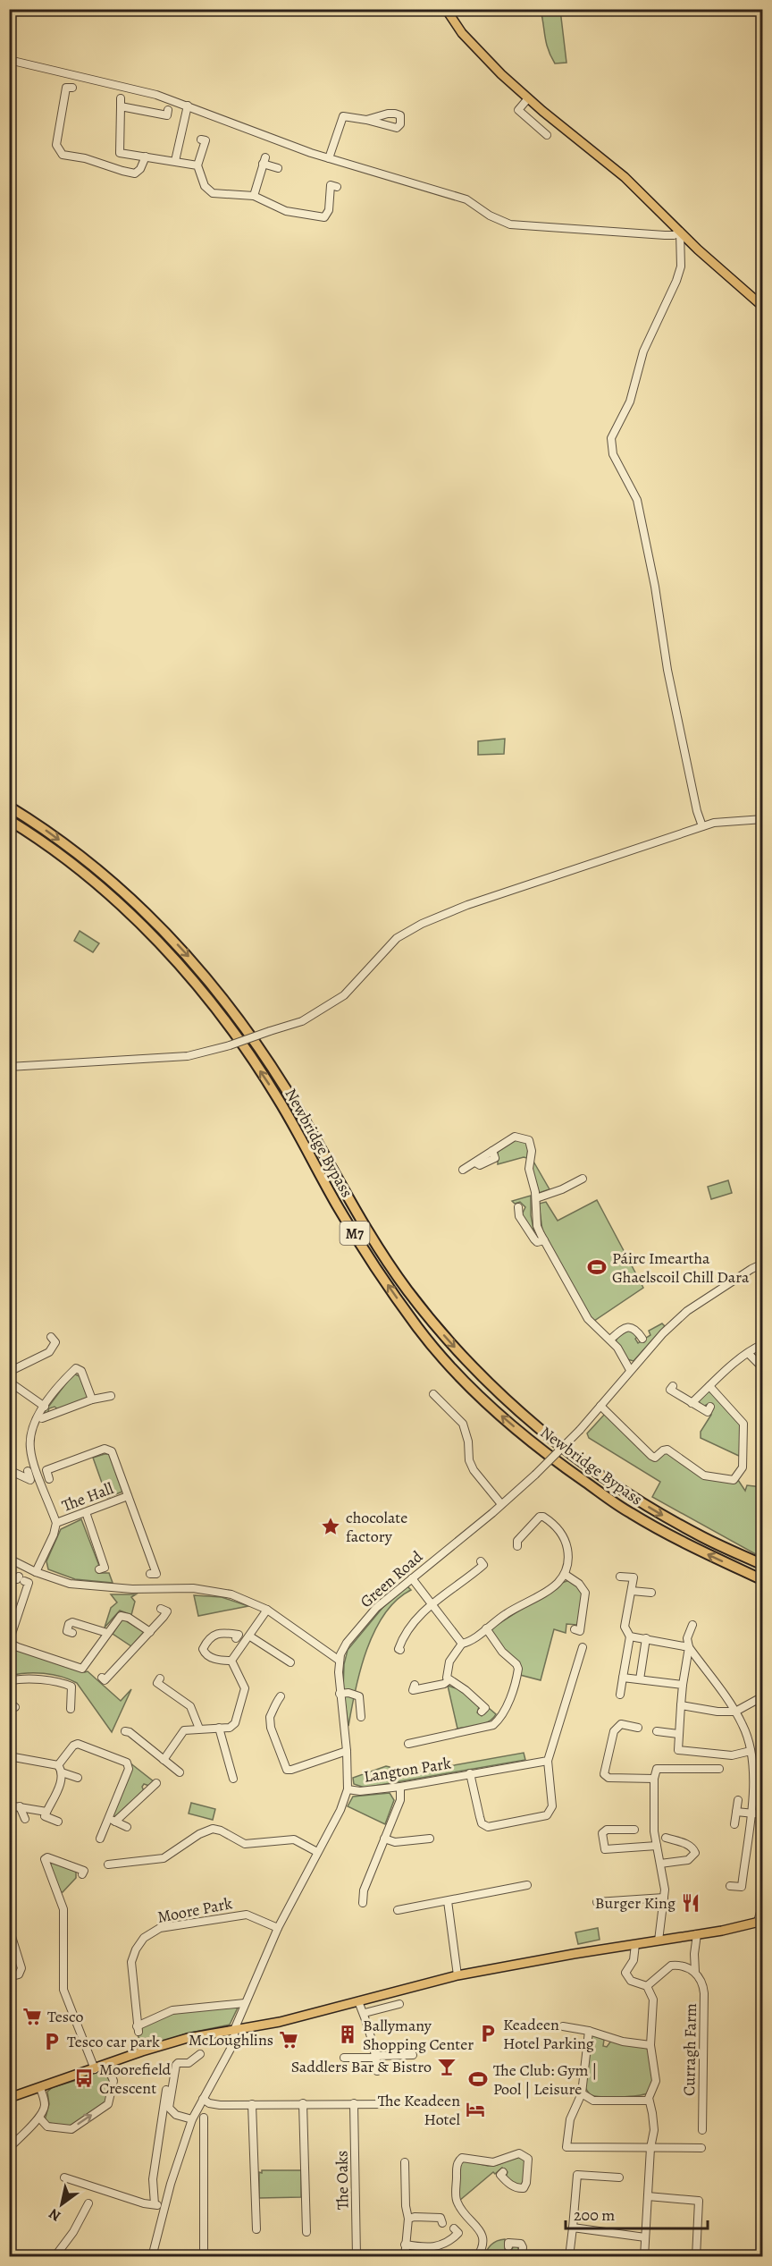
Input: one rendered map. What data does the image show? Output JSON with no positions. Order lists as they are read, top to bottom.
{
  "streets": {
    "highway": ["Newbridge Bypass", "M7"],
    "street": [
      "The Hall",
      "Green Road",
      "Langton Park",
      "Moore Park",
      "Curragh Farm",
      "The Oaks"
    ]
  },
  "crossings": [
    ["Green Road", "Langton Park"],
    ["Green Road", "Moore Park"]
  ],
  "places": {
    "sports": ["Páirc Imeartha Ghaelscoil Chill Dara", "The Club: Gym | Pool | Leisure"],
    "place": ["chocolate factory"],
    "restaurant": ["Burger King"],
    "supermarket": ["Tesco", "McLoughlins"],
    "parking": ["Keadeen Hotel Parking", "Tesco car park"],
    "building": ["Ballymany Shopping Center"],
    "bar": ["Saddlers Bar & Bistro"],
    "bus stop": ["Moorefield Crescent"],
    "hotel": ["The Keadeen Hotel"]
  },
  "scale_bar": "200 m",
  "north": "bottom left"
}
